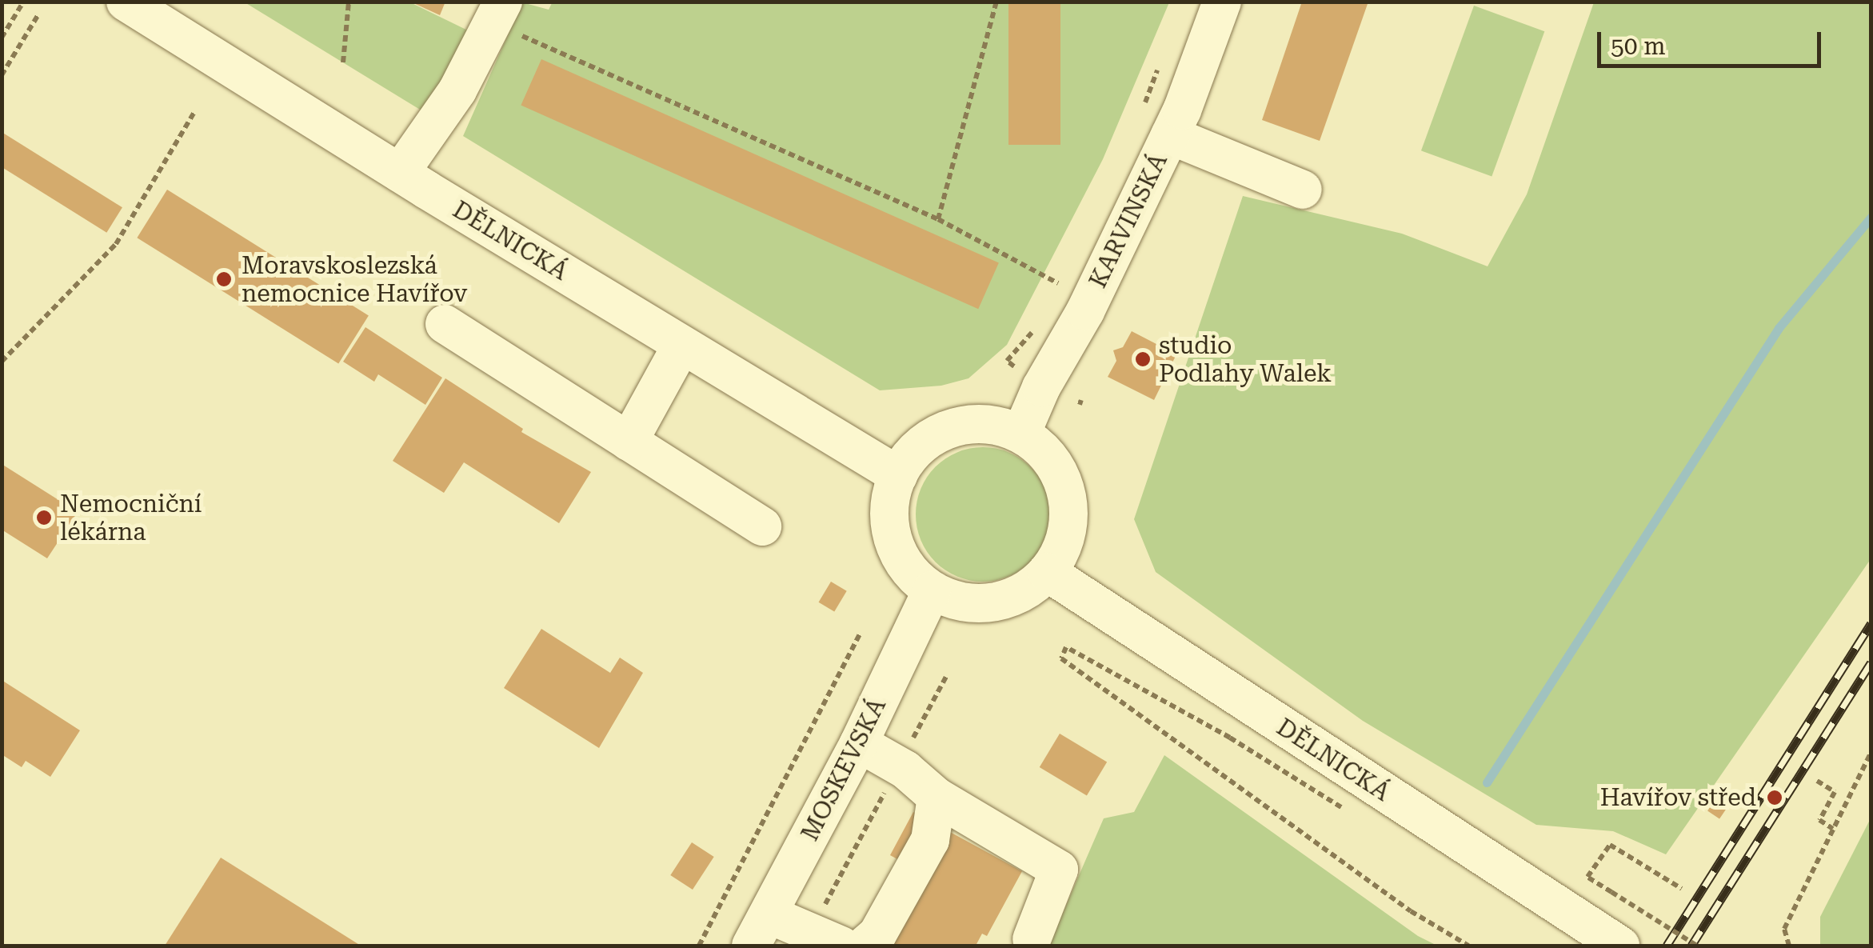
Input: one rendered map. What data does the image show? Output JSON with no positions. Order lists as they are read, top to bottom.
{
  "streets": {
    "street": ["KARVINSKÁ", "DĚLNICKÁ", "MOSKEVSKÁ"]
  },
  "crossings": [
    ["KARVINSKÁ", "DĚLNICKÁ"],
    ["KARVINSKÁ", "MOSKEVSKÁ"],
    ["DĚLNICKÁ", "MOSKEVSKÁ"]
  ],
  "places": [
    "Moravskoslezská nemocnice Havířov",
    "studio Podlahy Walek",
    "Nemocniční lékárna",
    "Havířov střed"
  ],
  "scale_bar": "50 m"
}
